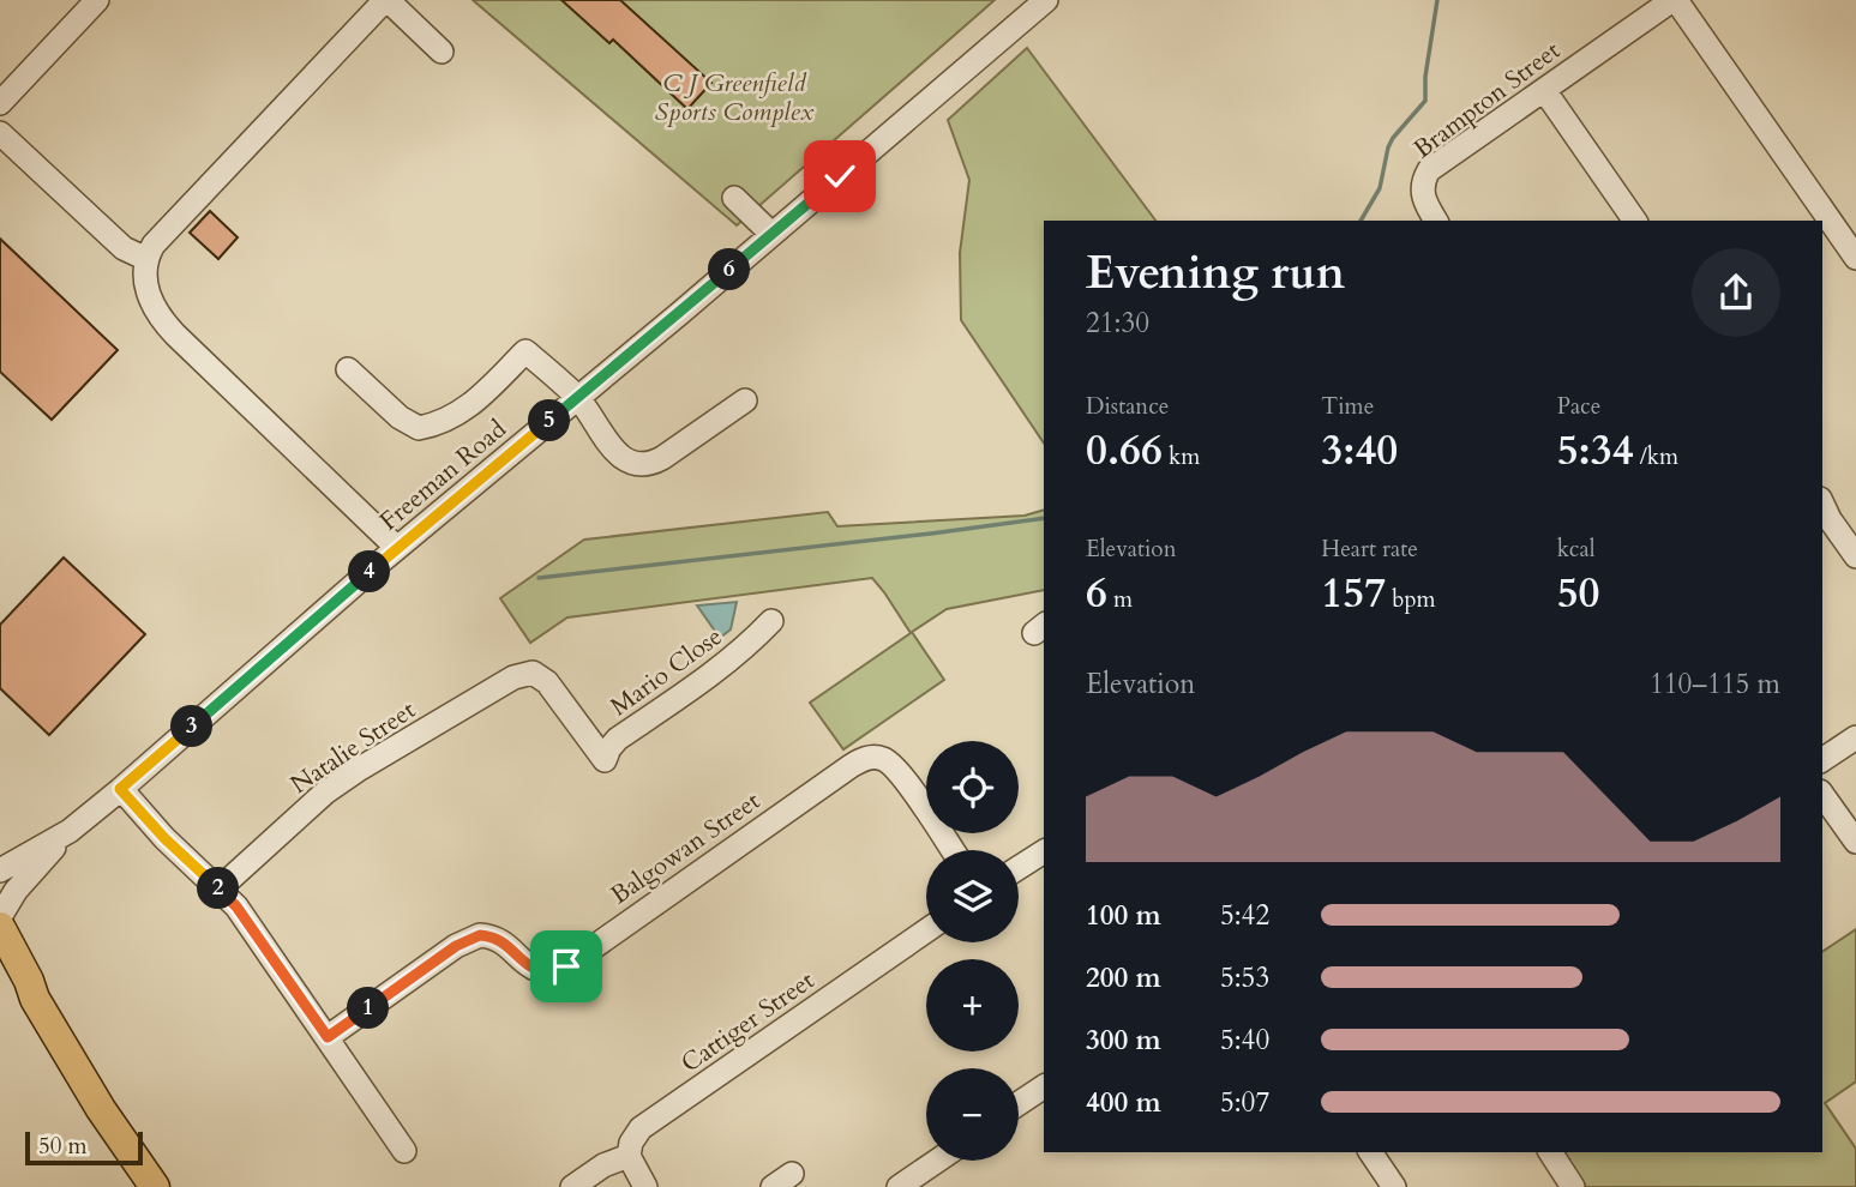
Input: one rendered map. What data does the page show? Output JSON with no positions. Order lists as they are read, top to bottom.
{
  "streets": {
    "street": [
      "Brampton Street",
      "Freeman Road",
      "Mario Close",
      "Natalie Street",
      "Balgowan Street",
      "Cattiger Street"
    ]
  },
  "crossings": [
    ["Mario Close", "Natalie Street"]
  ],
  "parks": ["C J Greenfield Sports Complex"],
  "scale_bar": "50 m",
  "page": {
    "heading": ["Evening run", "21:30"],
    "pins": [
      "6",
      "5",
      "4",
      "3",
      "2",
      "1"
    ],
    "stats": [
      ["Distance", "0.66 km"],
      ["Time", "3:40"],
      ["Pace", "5:34 /km"],
      ["Elevation", "6 m"],
      ["Heart rate", "157 bpm"],
      ["kcal", "50"]
    ],
    "chart": ["Elevation", "110–115 m"],
    "map_buttons": ["+", "−"],
    "list": [
      {
        "name": "100 m",
        "note": "5:42"
      },
      {
        "name": "200 m",
        "note": "5:53"
      },
      {
        "name": "300 m",
        "note": "5:40"
      },
      {
        "name": "400 m",
        "note": "5:07"
      }
    ],
    "scale": "50 m"
  }
}
